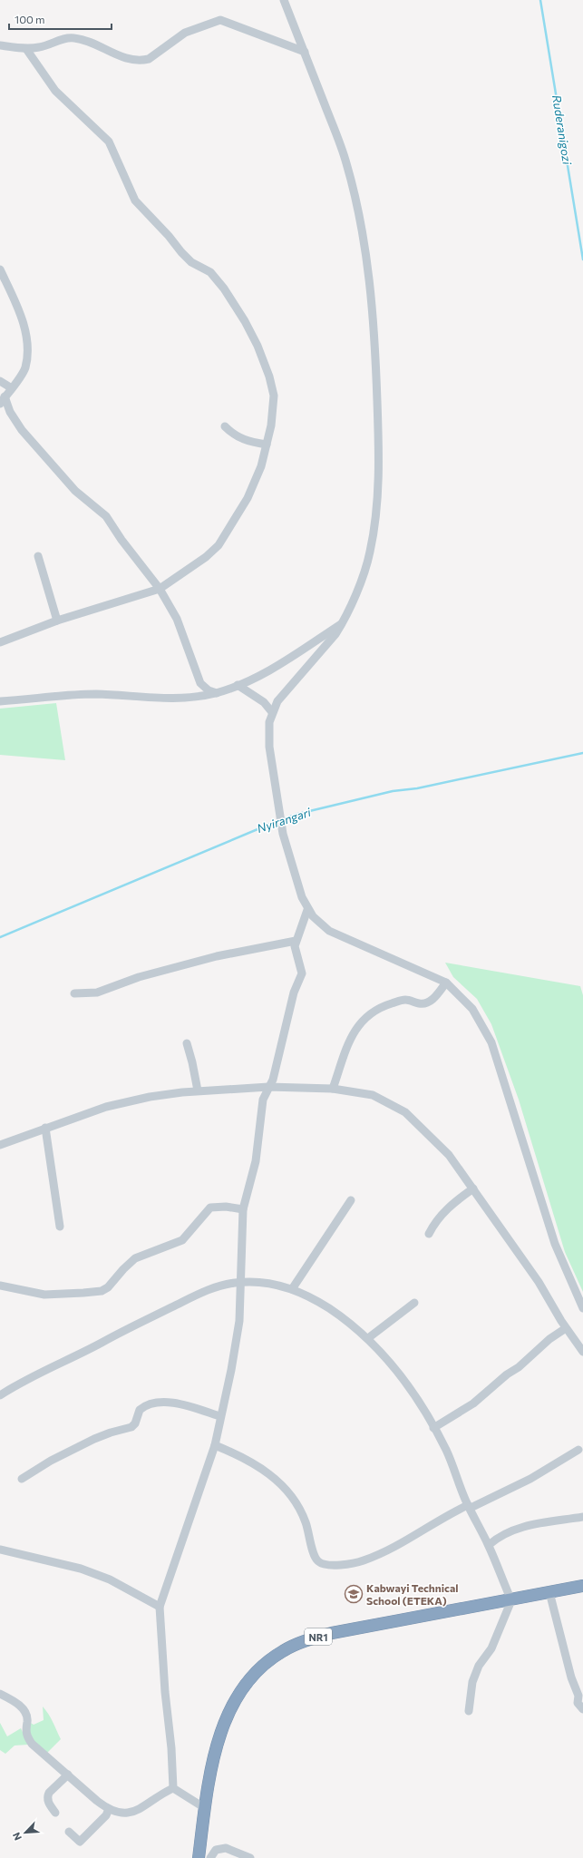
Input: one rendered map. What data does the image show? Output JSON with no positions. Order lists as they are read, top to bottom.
{
  "streets": {
    "highway": ["NR1"]
  },
  "water": ["Ruderanigozi", "Nyirangari"],
  "places": {
    "school or university": ["Kabwayi Technical School (ETEKA)"]
  },
  "scale_bar": "100 m",
  "north": "bottom left"
}
